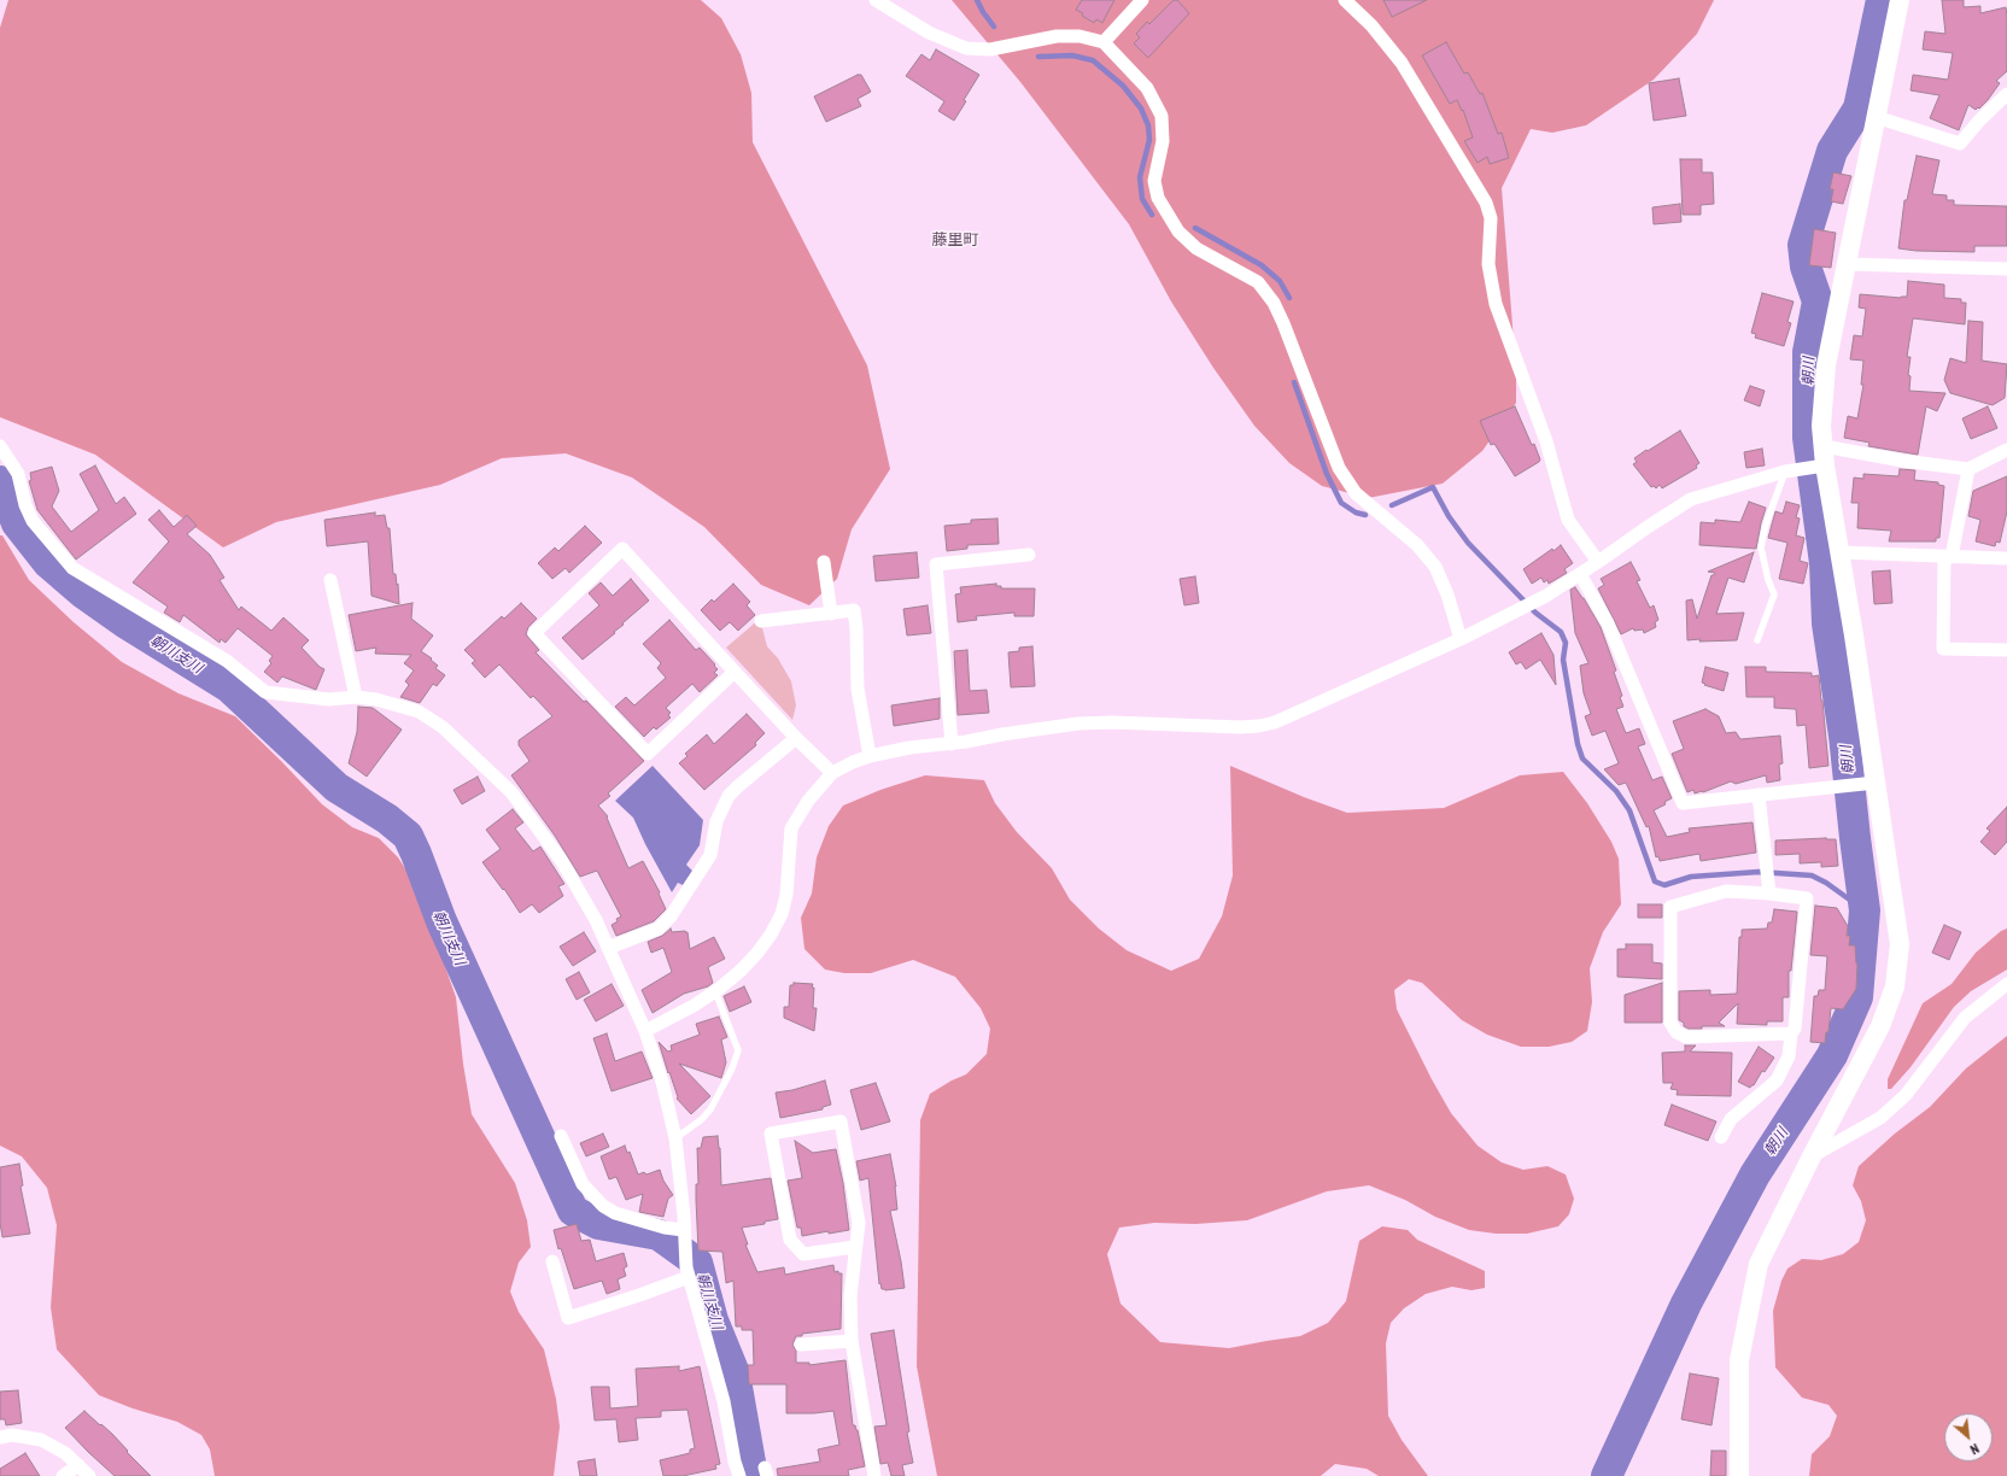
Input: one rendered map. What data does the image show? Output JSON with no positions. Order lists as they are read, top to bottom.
{
  "districts": ["藤里町"],
  "water": ["朝川", "朝川支川"],
  "north": "bottom right"
}
